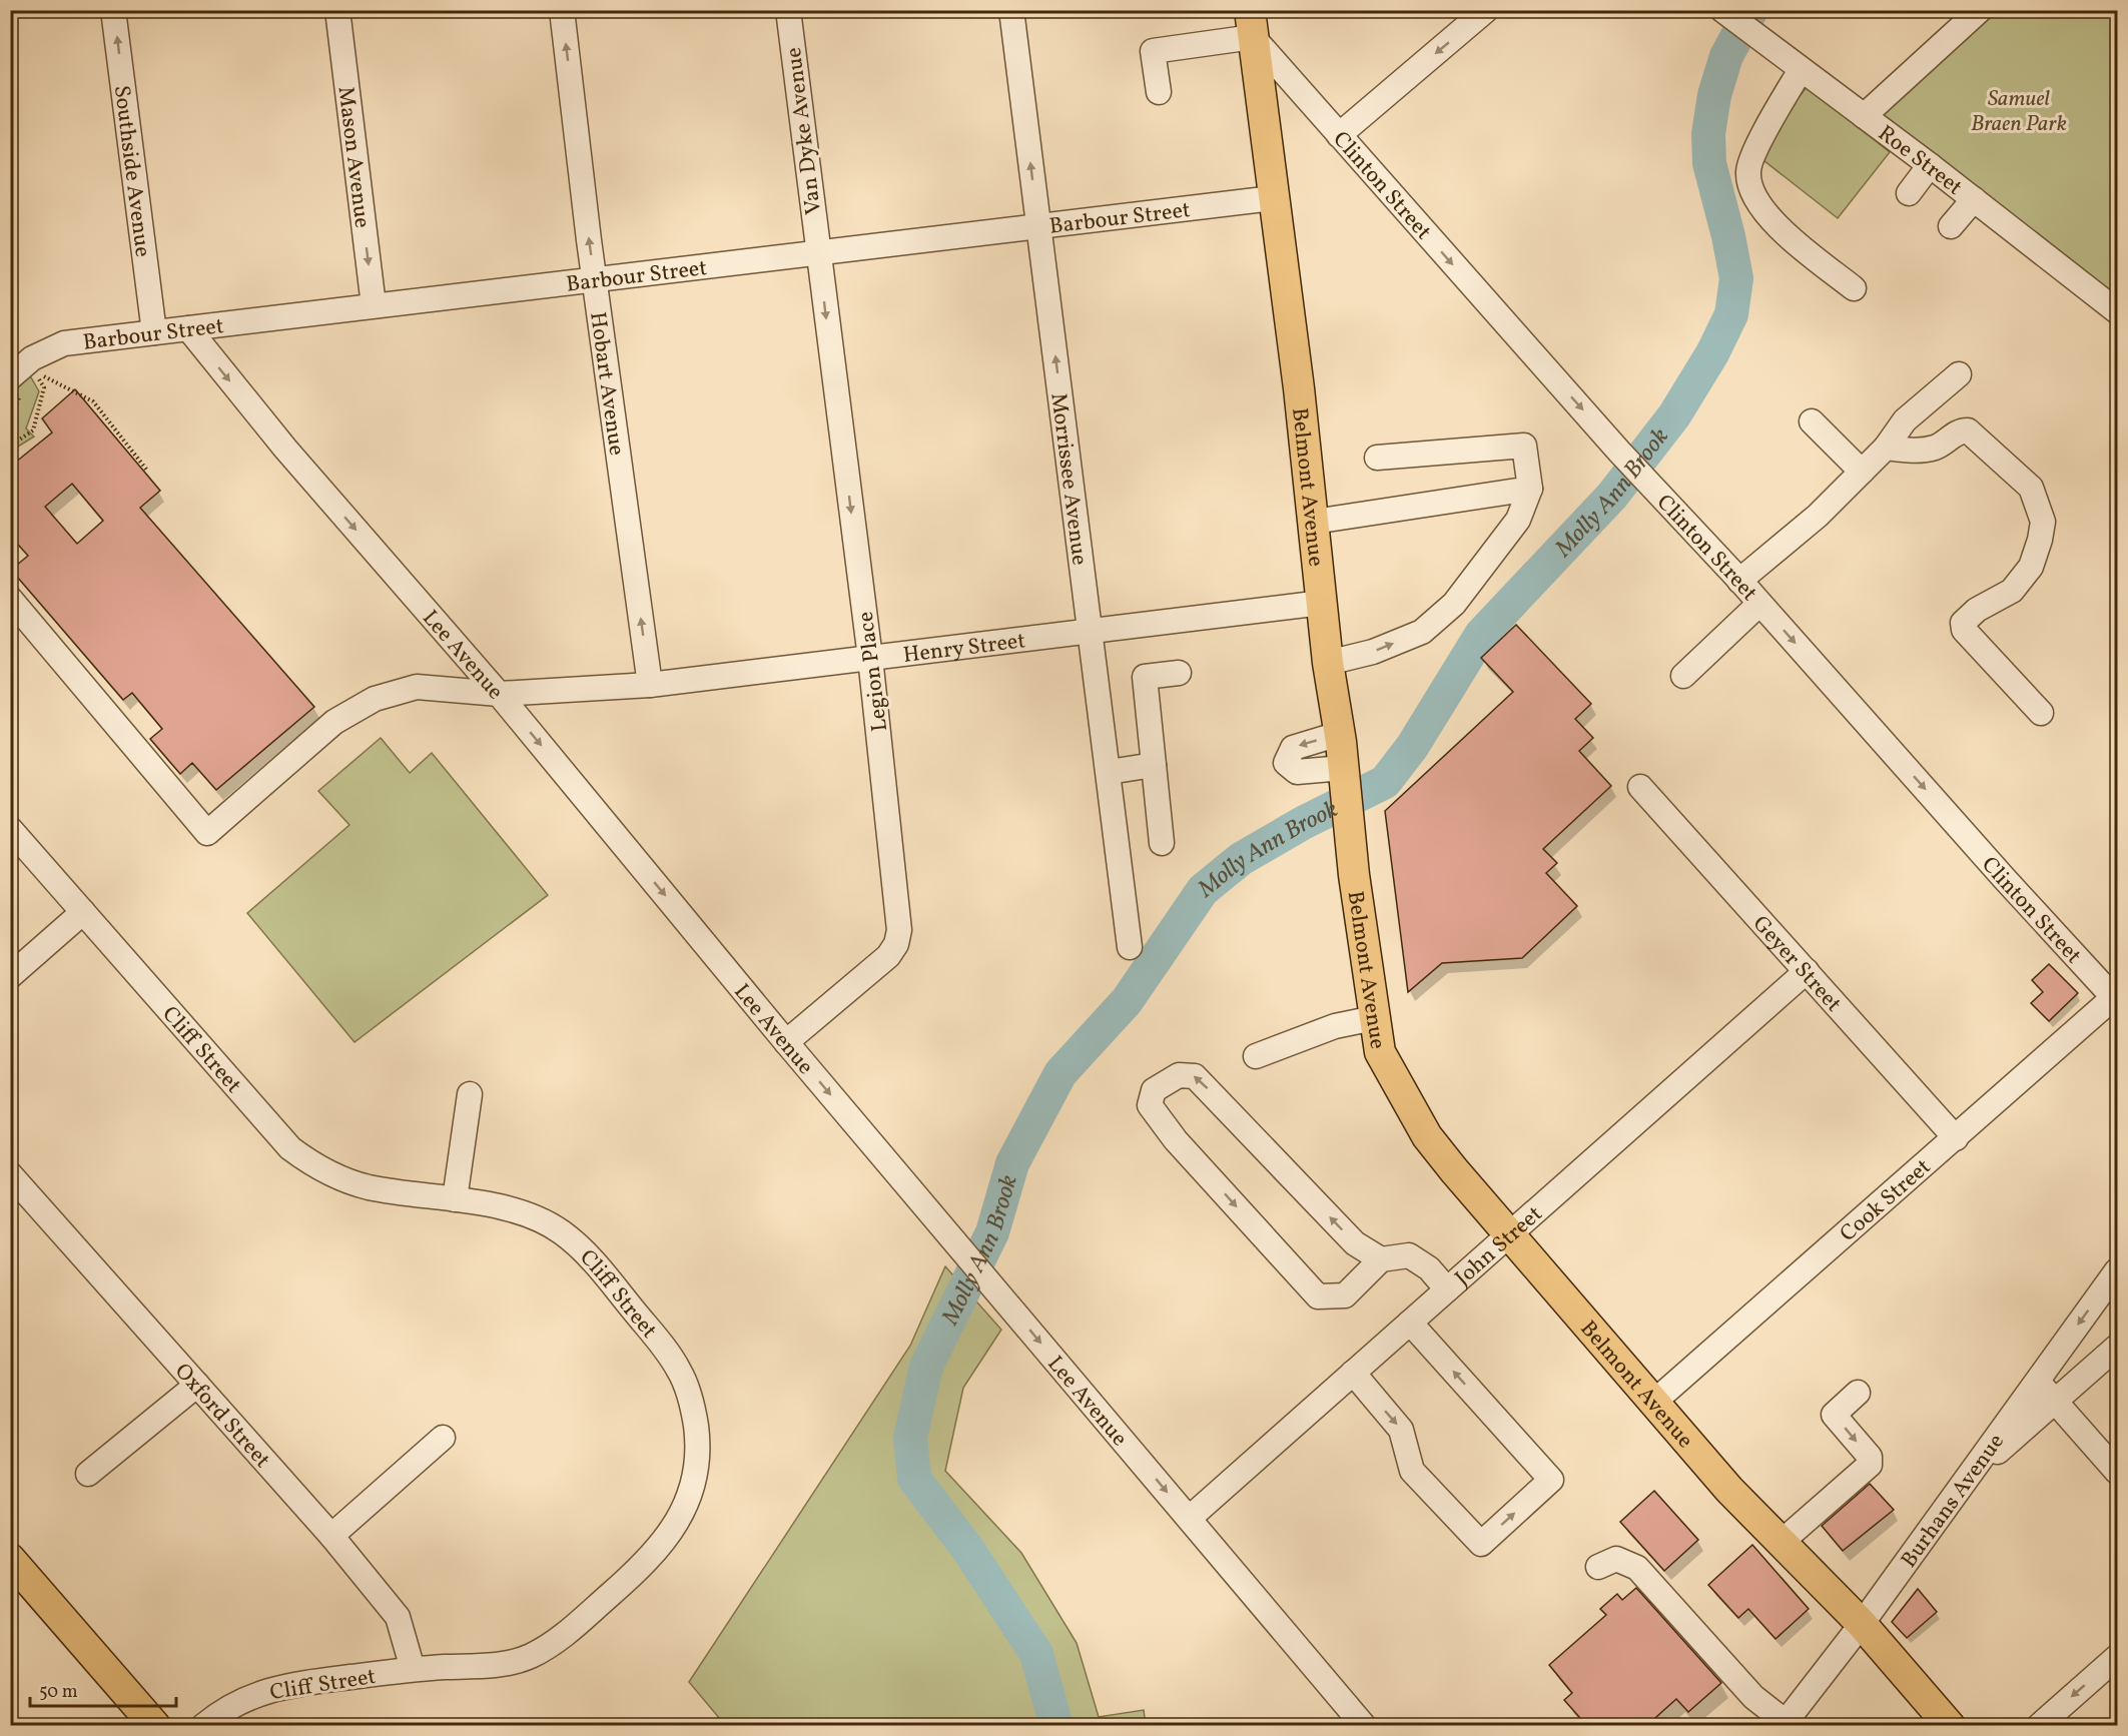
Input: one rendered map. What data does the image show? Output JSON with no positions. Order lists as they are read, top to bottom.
{
  "streets": {
    "main road": ["Belmont Avenue"],
    "street": [
      "Van Dyke Avenue",
      "Mason Avenue",
      "Roe Street",
      "Southside Avenue",
      "Clinton Street",
      "Barbour Street",
      "Hobart Avenue",
      "Morrissee Avenue",
      "Henry Street",
      "Lee Avenue",
      "Legion Place",
      "Geyer Street",
      "Cliff Street",
      "Cook Street",
      "John Street",
      "Oxford Street",
      "Burhans Avenue"
    ]
  },
  "crossings": [
    ["Van Dyke Avenue", "Barbour Street"],
    ["Van Dyke Avenue", "Legion Place"],
    ["Mason Avenue", "Barbour Street"],
    ["Southside Avenue", "Barbour Street"],
    ["Clinton Street", "Belmont Avenue"],
    ["Clinton Street", "Cook Street"],
    ["Barbour Street", "Hobart Avenue"],
    ["Barbour Street", "Morrissee Avenue"],
    ["Barbour Street", "Belmont Avenue"],
    ["Barbour Street", "Lee Avenue"],
    ["Barbour Street", "Legion Place"],
    ["Hobart Avenue", "Henry Street"],
    ["Morrissee Avenue", "Henry Street"],
    ["Belmont Avenue", "Henry Street"],
    ["Belmont Avenue", "Cook Street"],
    ["Belmont Avenue", "John Street"],
    ["Belmont Avenue", "Burhans Avenue"],
    ["Henry Street", "Lee Avenue"],
    ["Henry Street", "Legion Place"],
    ["Lee Avenue", "Legion Place"],
    ["Lee Avenue", "John Street"],
    ["Geyer Street", "Cook Street"],
    ["Geyer Street", "John Street"],
    ["Cliff Street", "Oxford Street"]
  ],
  "one_way": [
    "Mason Avenue",
    "Southside Avenue",
    "Clinton Street",
    "Hobart Avenue",
    "Morrissee Avenue",
    "Lee Avenue",
    "Legion Place"
  ],
  "water": ["Molly Ann Brook"],
  "parks": ["Samuel Braen Park"],
  "scale_bar": "50 m"
}
